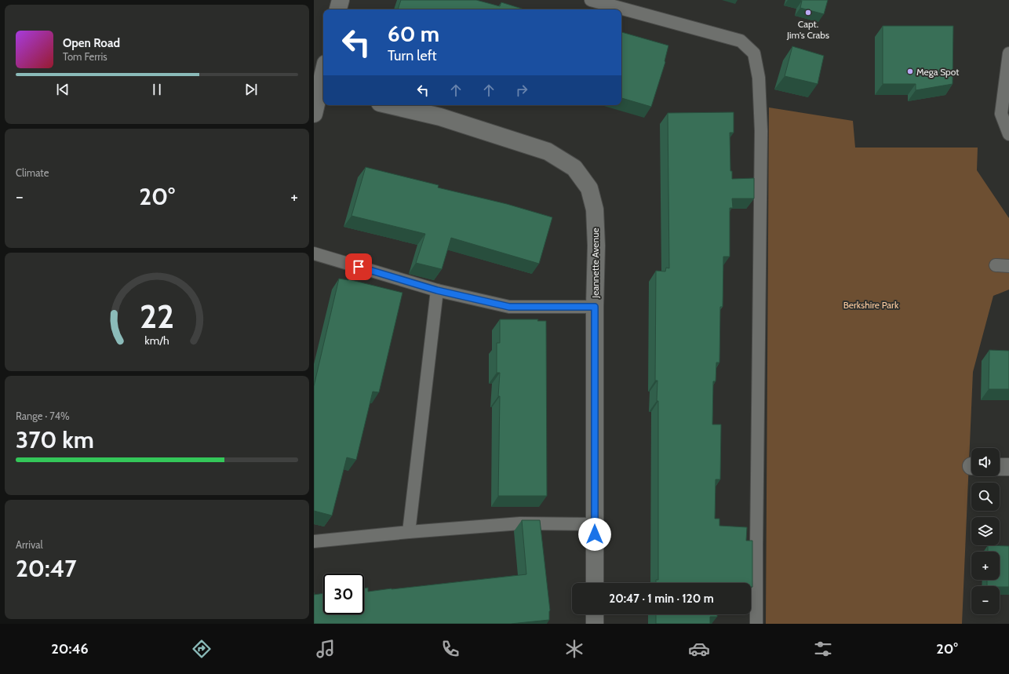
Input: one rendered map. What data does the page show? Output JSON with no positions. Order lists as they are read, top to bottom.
{
  "streets": {
    "street": ["Jeannette Avenue"]
  },
  "parks": ["Berkshire Park"],
  "places": ["Capt. Jim's Crabs", "Mega Spot"],
  "page": {
    "turn": ["60 m", "Turn left"],
    "song": ["Open Road", "Tom Ferris"],
    "tile": [
      "Climate",
      ["Range · 74%", "370 km"],
      ["Arrival", "20:47"]
    ],
    "heat": ["−", "20°", "+"],
    "map_buttons": ["+", "−"],
    "limit": "30",
    "trip": "20:47 · 1 min · 120 m",
    "tabs": ["20:46", "20°"],
    "gauge": ["22", "km/h"]
  }
}
